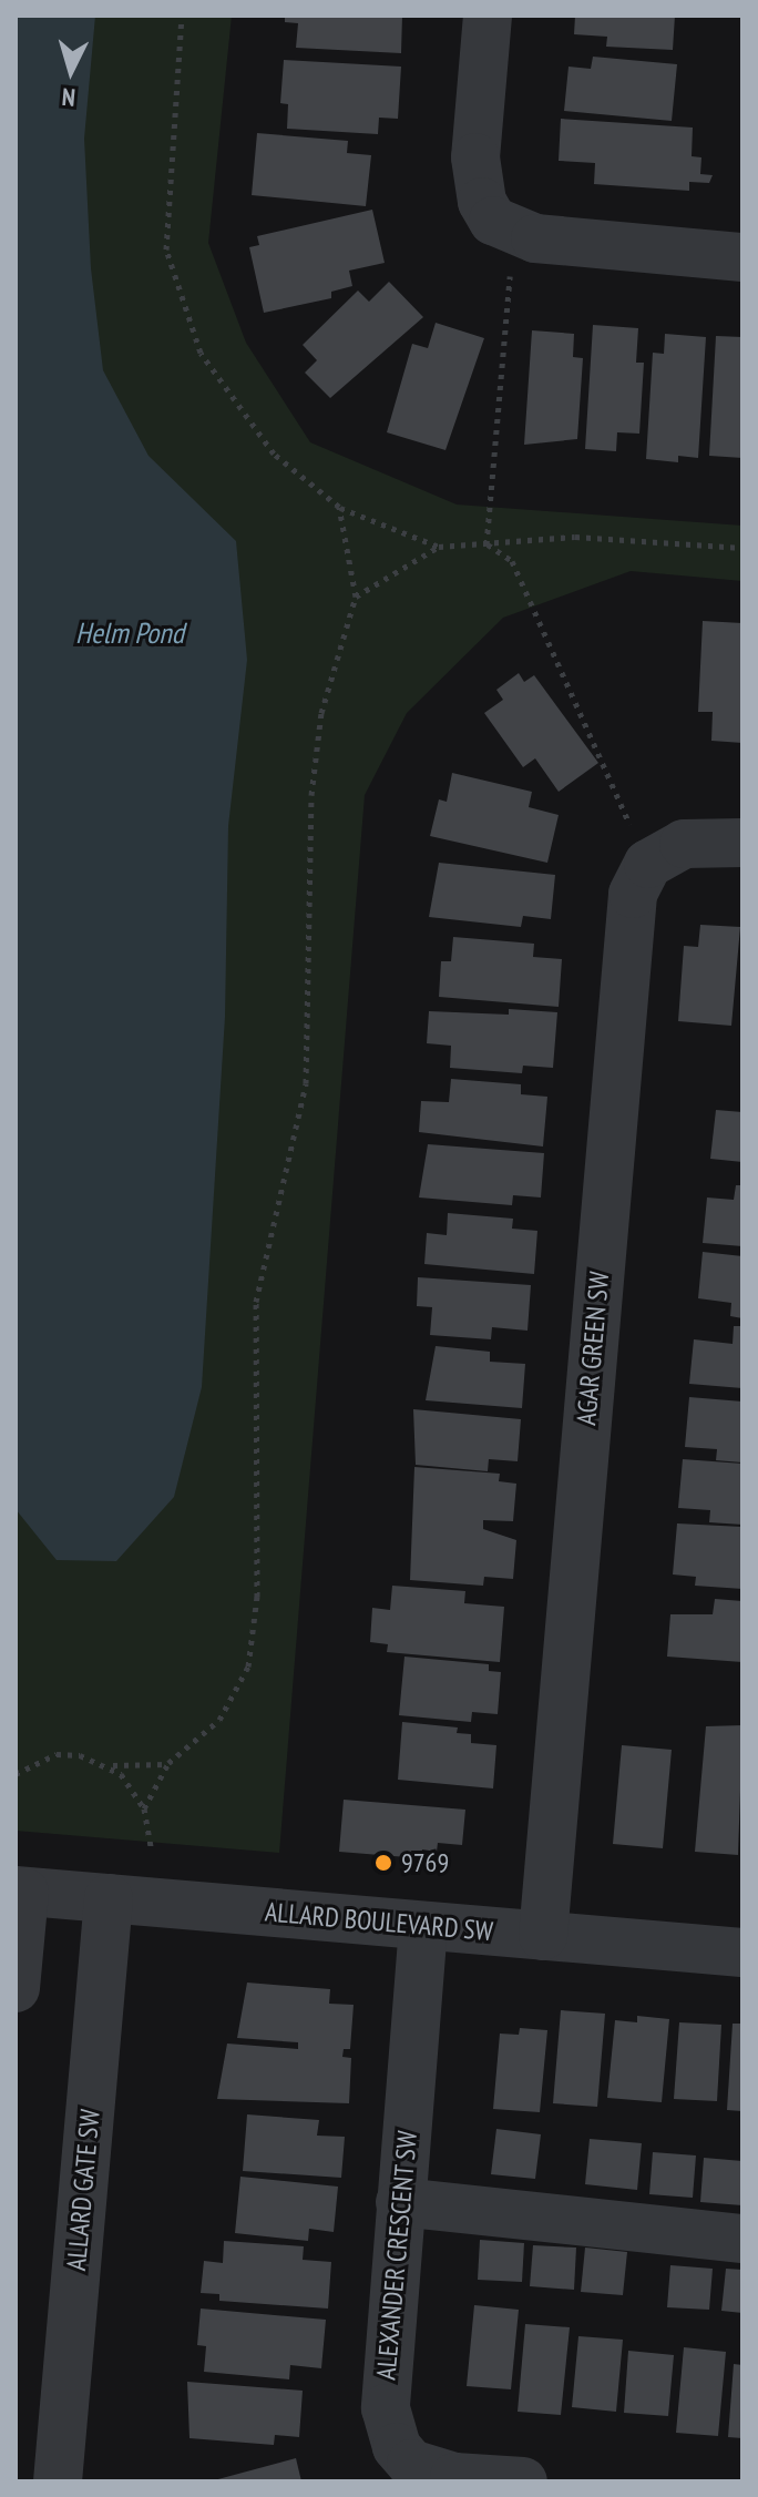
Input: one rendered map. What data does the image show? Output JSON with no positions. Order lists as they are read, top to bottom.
{
  "streets": {
    "street": [
      "AGAR GREEN SW",
      "ALLARD BOULEVARD SW",
      "ALLARD GATE SW",
      "ALEXANDER CRESCENT SW"
    ]
  },
  "crossings": [
    ["AGAR GREEN SW", "ALLARD BOULEVARD SW"],
    ["ALLARD BOULEVARD SW", "ALLARD GATE SW"],
    ["ALLARD BOULEVARD SW", "ALEXANDER CRESCENT SW"]
  ],
  "water": ["Helm Pond"],
  "places": ["9769"],
  "north": "bottom"
}
